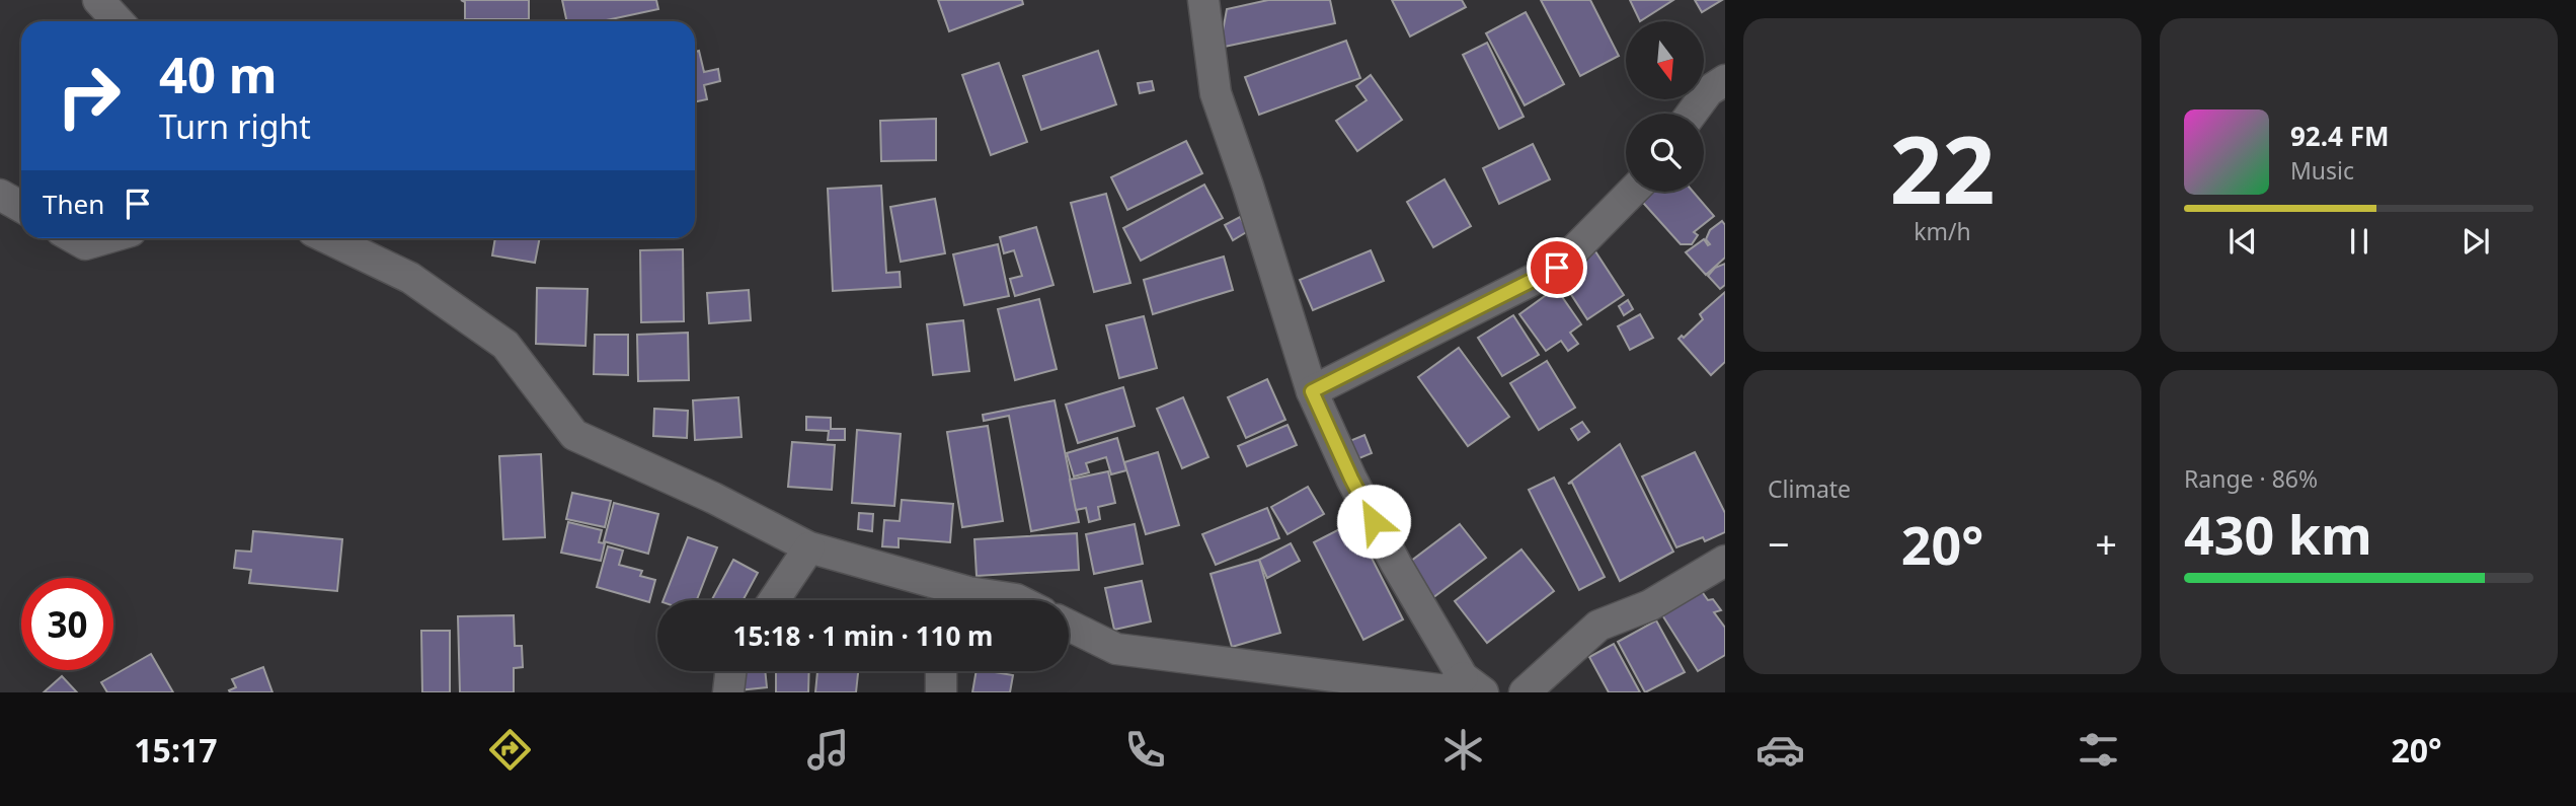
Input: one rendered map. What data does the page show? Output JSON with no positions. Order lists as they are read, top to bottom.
{
  "north": "bottom",
  "page": {
    "tile": [
      ["22", "km/h"],
      "Climate",
      ["Range · 86%", "430 km"]
    ],
    "turn": ["40 m", "Turn right"],
    "song": ["92.4 FM", "Music"],
    "then": "Then",
    "heat": ["−", "20°", "+"],
    "limit": "30",
    "trip": "15:18 · 1 min · 110 m",
    "tabs": ["15:17", "20°"]
  }
}
